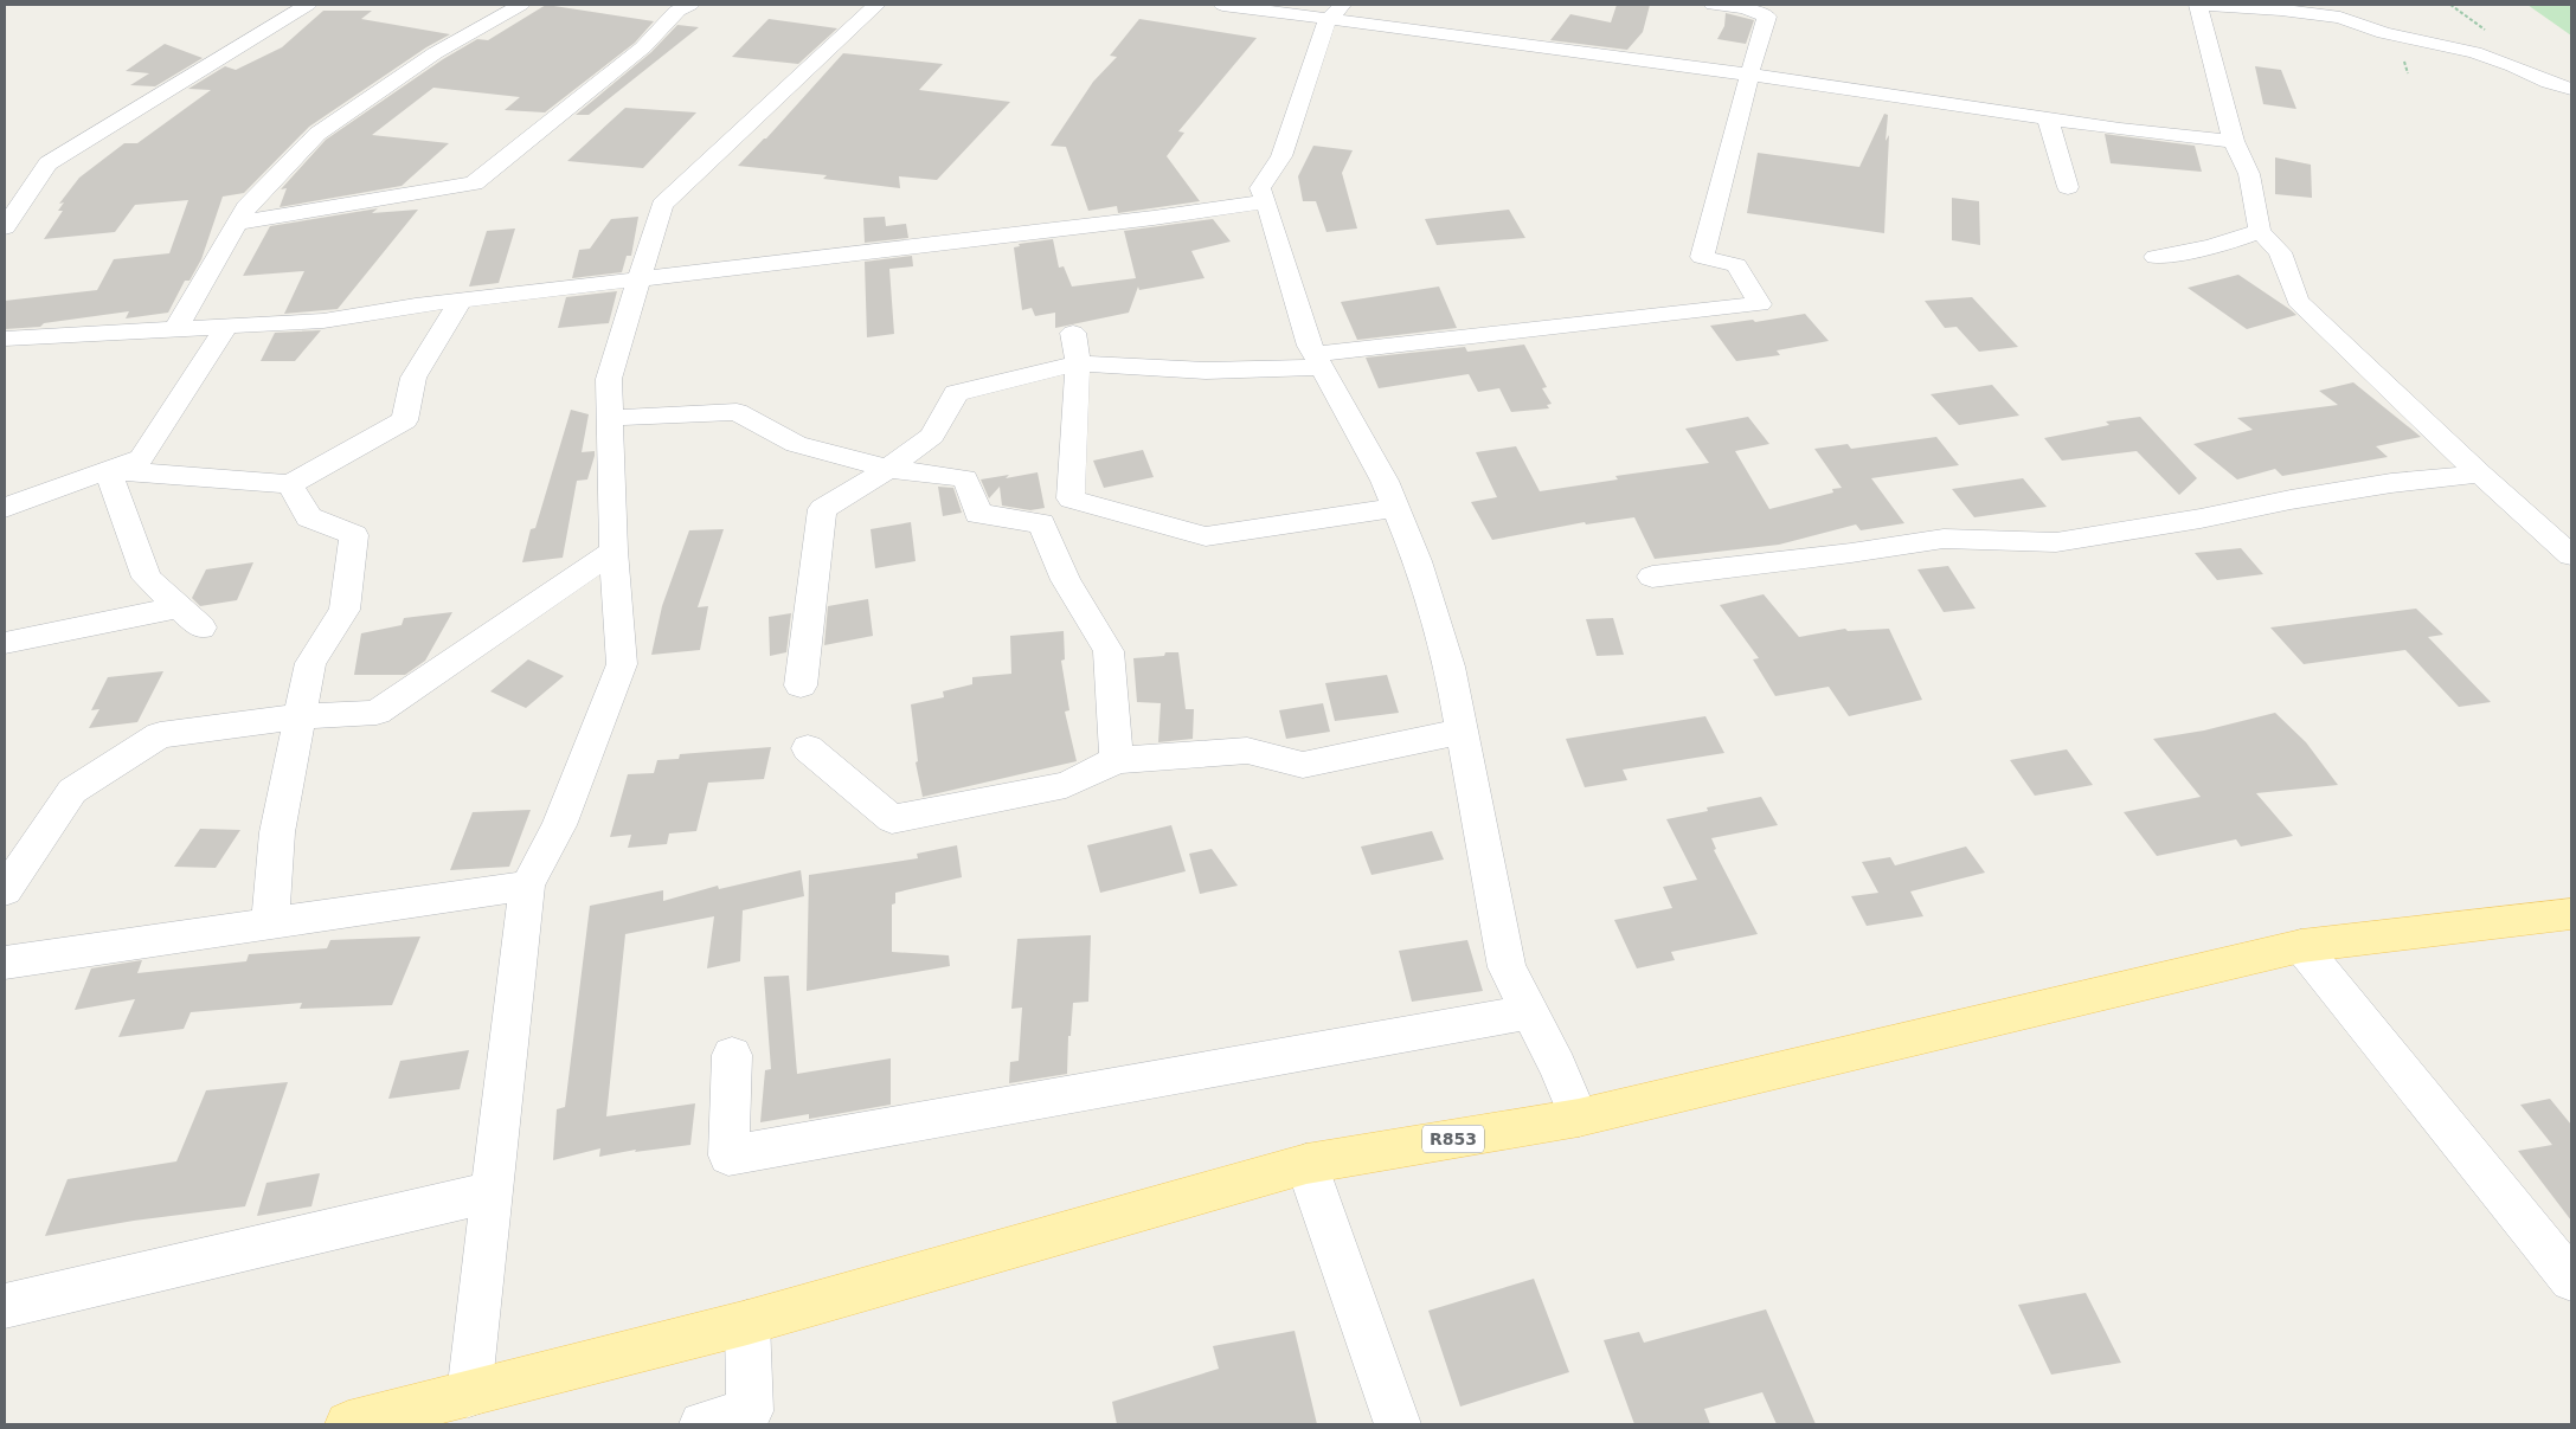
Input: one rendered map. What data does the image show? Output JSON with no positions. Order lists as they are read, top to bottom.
{
  "streets": {
    "main road": ["R853"]
  }
}
